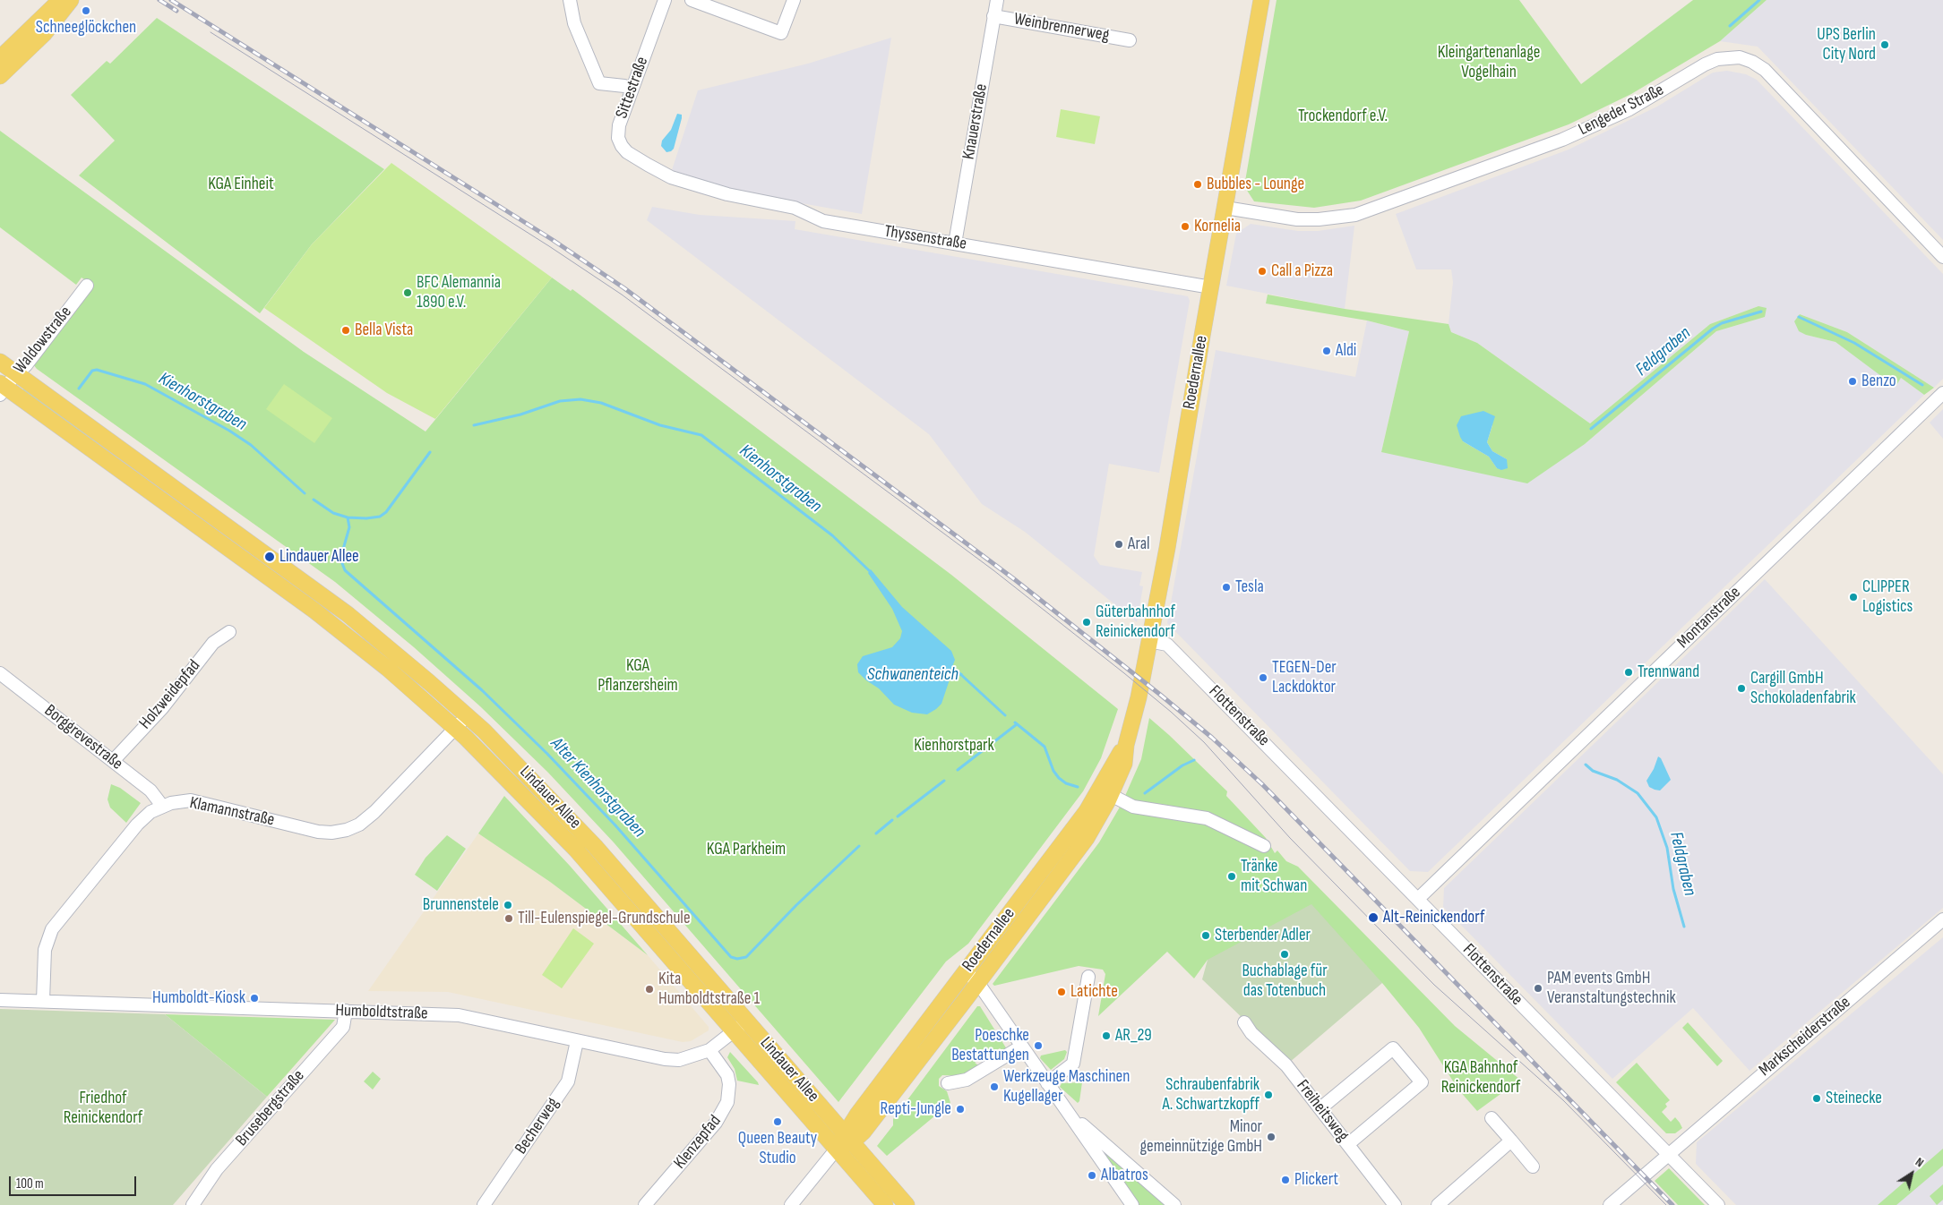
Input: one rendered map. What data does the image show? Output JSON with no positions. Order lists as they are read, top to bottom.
{
  "streets": {
    "main road": ["Roedernallee", "Lindauer Allee"],
    "street": [
      "Weinbrennerweg",
      "Sittestraße",
      "Lengeder Straße",
      "Knauerstraße",
      "Thyssenstraße",
      "Waldowstraße",
      "Montanstraße",
      "Holzweidepfad",
      "Flottenstraße",
      "Borggrevestraße",
      "Klamannstraße",
      "Humboldtstraße",
      "Markscheiderstraße",
      "Brusebergstraße",
      "Freiheitsweg",
      "Becherweg",
      "Klenzepfad"
    ]
  },
  "crossings": [
    ["Weinbrennerweg", "Knauerstraße"],
    ["Sittestraße", "Thyssenstraße"],
    ["Lengeder Straße", "Roedernallee"],
    ["Knauerstraße", "Thyssenstraße"],
    ["Thyssenstraße", "Roedernallee"],
    ["Waldowstraße", "Lindauer Allee"],
    ["Roedernallee", "Flottenstraße"],
    ["Roedernallee", "Lindauer Allee"],
    ["Montanstraße", "Flottenstraße"],
    ["Holzweidepfad", "Borggrevestraße"],
    ["Flottenstraße", "Markscheiderstraße"],
    ["Borggrevestraße", "Klamannstraße"],
    ["Lindauer Allee", "Klamannstraße"],
    ["Lindauer Allee", "Humboldtstraße"],
    ["Klamannstraße", "Humboldtstraße"],
    ["Humboldtstraße", "Brusebergstraße"],
    ["Humboldtstraße", "Becherweg"],
    ["Humboldtstraße", "Klenzepfad"]
  ],
  "water": [
    "Feldgraben",
    "Kienhorstgraben",
    "Schwanenteich",
    "Alter Kienhorstgraben"
  ],
  "parks": [
    "Kleingartenanlage Vogelhain",
    "Trockendorf e.V.",
    "KGA Einheit",
    "KGA Pflanzersheim",
    "Kienhorstpark",
    "KGA Parkheim",
    "KGA Bahnhof Reinickendorf",
    "Friedhof Reinickendorf"
  ],
  "places": [
    "Schneeglöckchen",
    "UPS Berlin City Nord",
    "Bubbles - Lounge",
    "Kornelia",
    "Call a Pizza",
    "BFC Alemannia 1890 e.V.",
    "Bella Vista",
    "Aldi",
    "Benzo",
    "Aral",
    "Lindauer Allee",
    "Tesla",
    "CLIPPER Logistics",
    "Güterbahnhof Reinickendorf",
    "Trennwand",
    "TEGEN-Der Lackdoktor",
    "Cargill GmbH Schokoladenfabrik",
    "Tränke mit Schwan",
    "Brunnenstele",
    "Alt-Reinickendorf",
    "Till-Eulenspiegel-Grundschule",
    "Sterbender Adler",
    "Buchablage für das Totenbuch",
    "PAM events GmbH Veranstaltungstechnik",
    "Kita Humboldtstraße 1",
    "Latichte",
    "Humboldt-Kiosk",
    "AR_29",
    "Poeschke Bestattungen",
    "Werkzeuge Maschinen Kugellager",
    "Schraubenfabrik A. Schwartzkopff",
    "Steinecke",
    "Repti-Jungle",
    "Queen Beauty Studio",
    "Minor gemeinnützige GmbH",
    "Albatros",
    "Plickert"
  ],
  "scale_bar": "100 m",
  "north": "top right"
}
